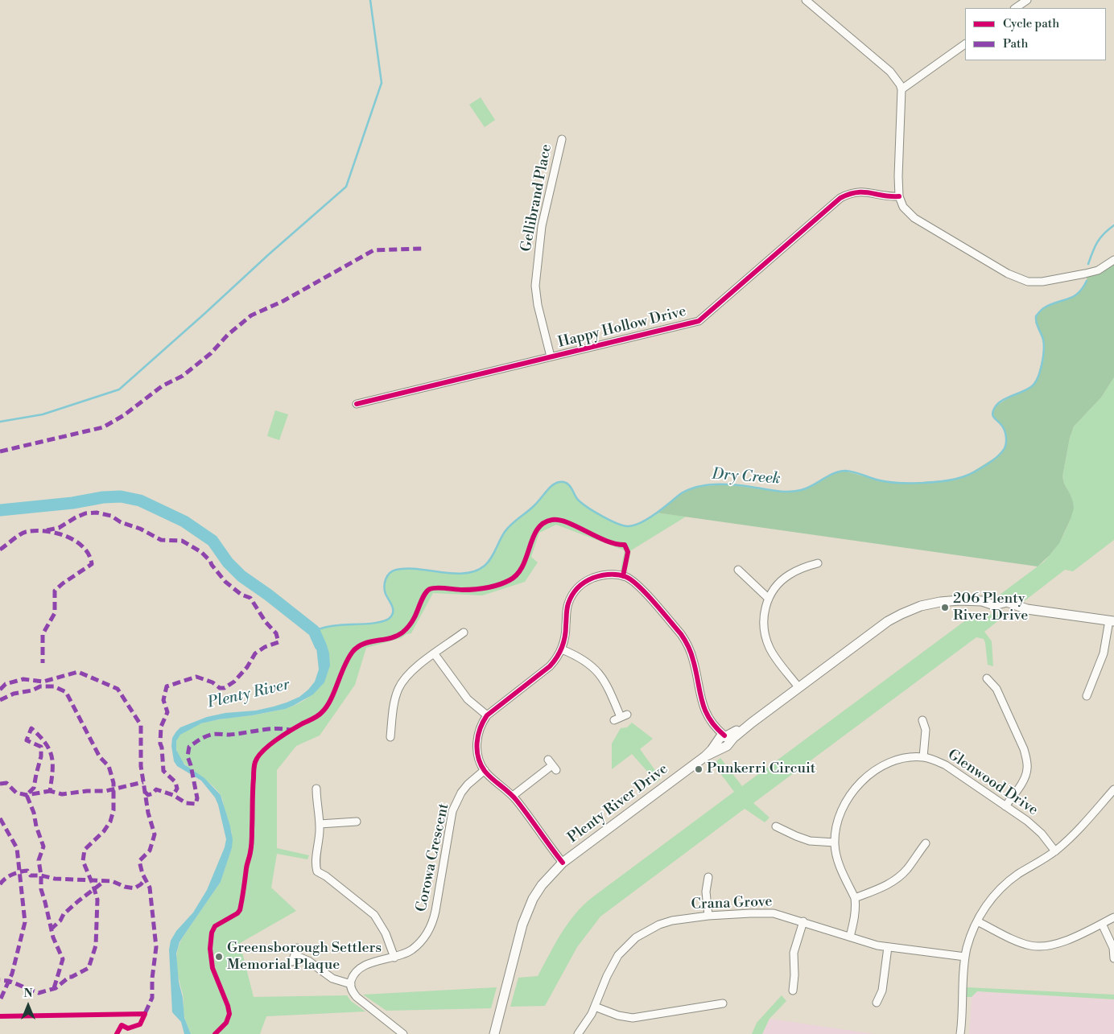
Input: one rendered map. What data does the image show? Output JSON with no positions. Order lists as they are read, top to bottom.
{
  "streets": {
    "street": [
      "Gellibrand Place",
      "Happy Hollow Drive",
      "Glenwood Drive",
      "Plenty River Drive",
      "Corowa Crescent",
      "Crana Grove"
    ]
  },
  "crossings": [
    ["Gellibrand Place", "Happy Hollow Drive"],
    ["Glenwood Drive", "Crana Grove"]
  ],
  "water": ["Dry Creek", "Plenty River"],
  "places": ["206 Plenty River Drive", "Punkerri Circuit", "Greensborough Settlers Memorial Plaque"],
  "legend": ["Cycle path", "Path"],
  "north": "top"
}
